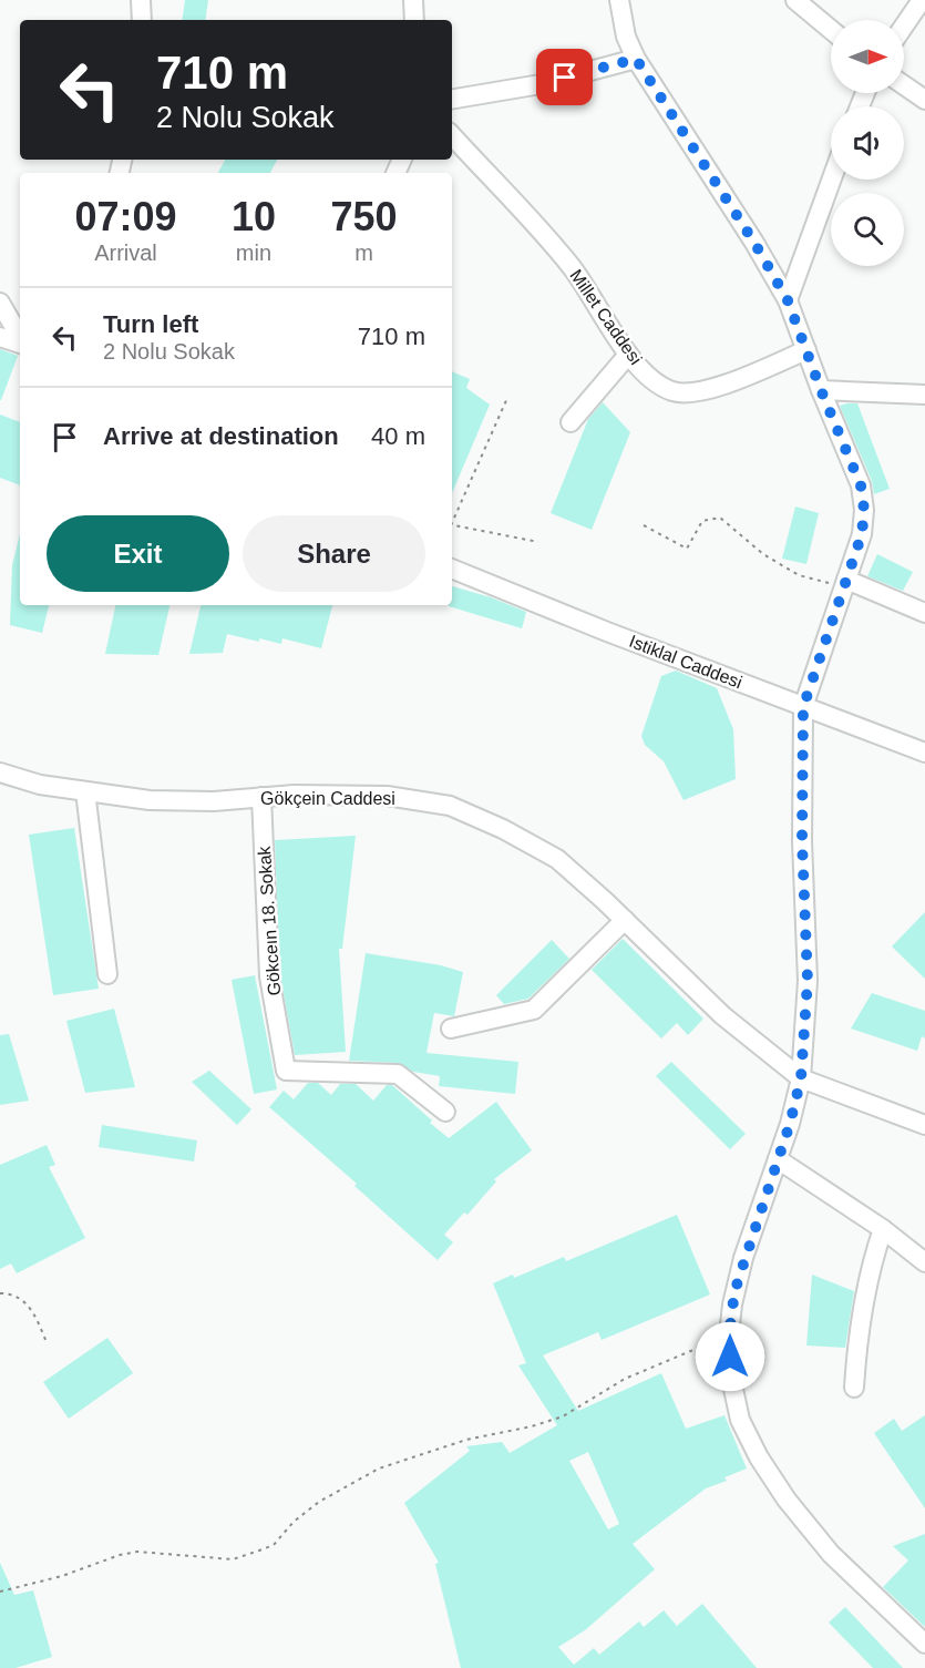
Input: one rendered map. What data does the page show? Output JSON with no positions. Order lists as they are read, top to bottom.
{
  "streets": {
    "street": [
      "Millet Caddesi",
      "Istiklal Caddesi",
      "Gökçein Caddesi",
      "Gökceın 18. Sokak"
    ]
  },
  "crossings": [
    ["Gökçein Caddesi", "Gökceın 18. Sokak"]
  ],
  "north": "right",
  "page": {
    "turn": ["710 m", "2 Nolu Sokak"],
    "eta": [
      "07:09",
      "Arrival",
      "10",
      "min",
      "750",
      "m"
    ],
    "list": [
      {
        "name": "Turn left",
        "note": "2 Nolu Sokak",
        "value": "710 m"
      },
      {
        "name": "Arrive at destination",
        "value": "40 m"
      }
    ],
    "buttons": ["Exit", "Share"]
  }
}
